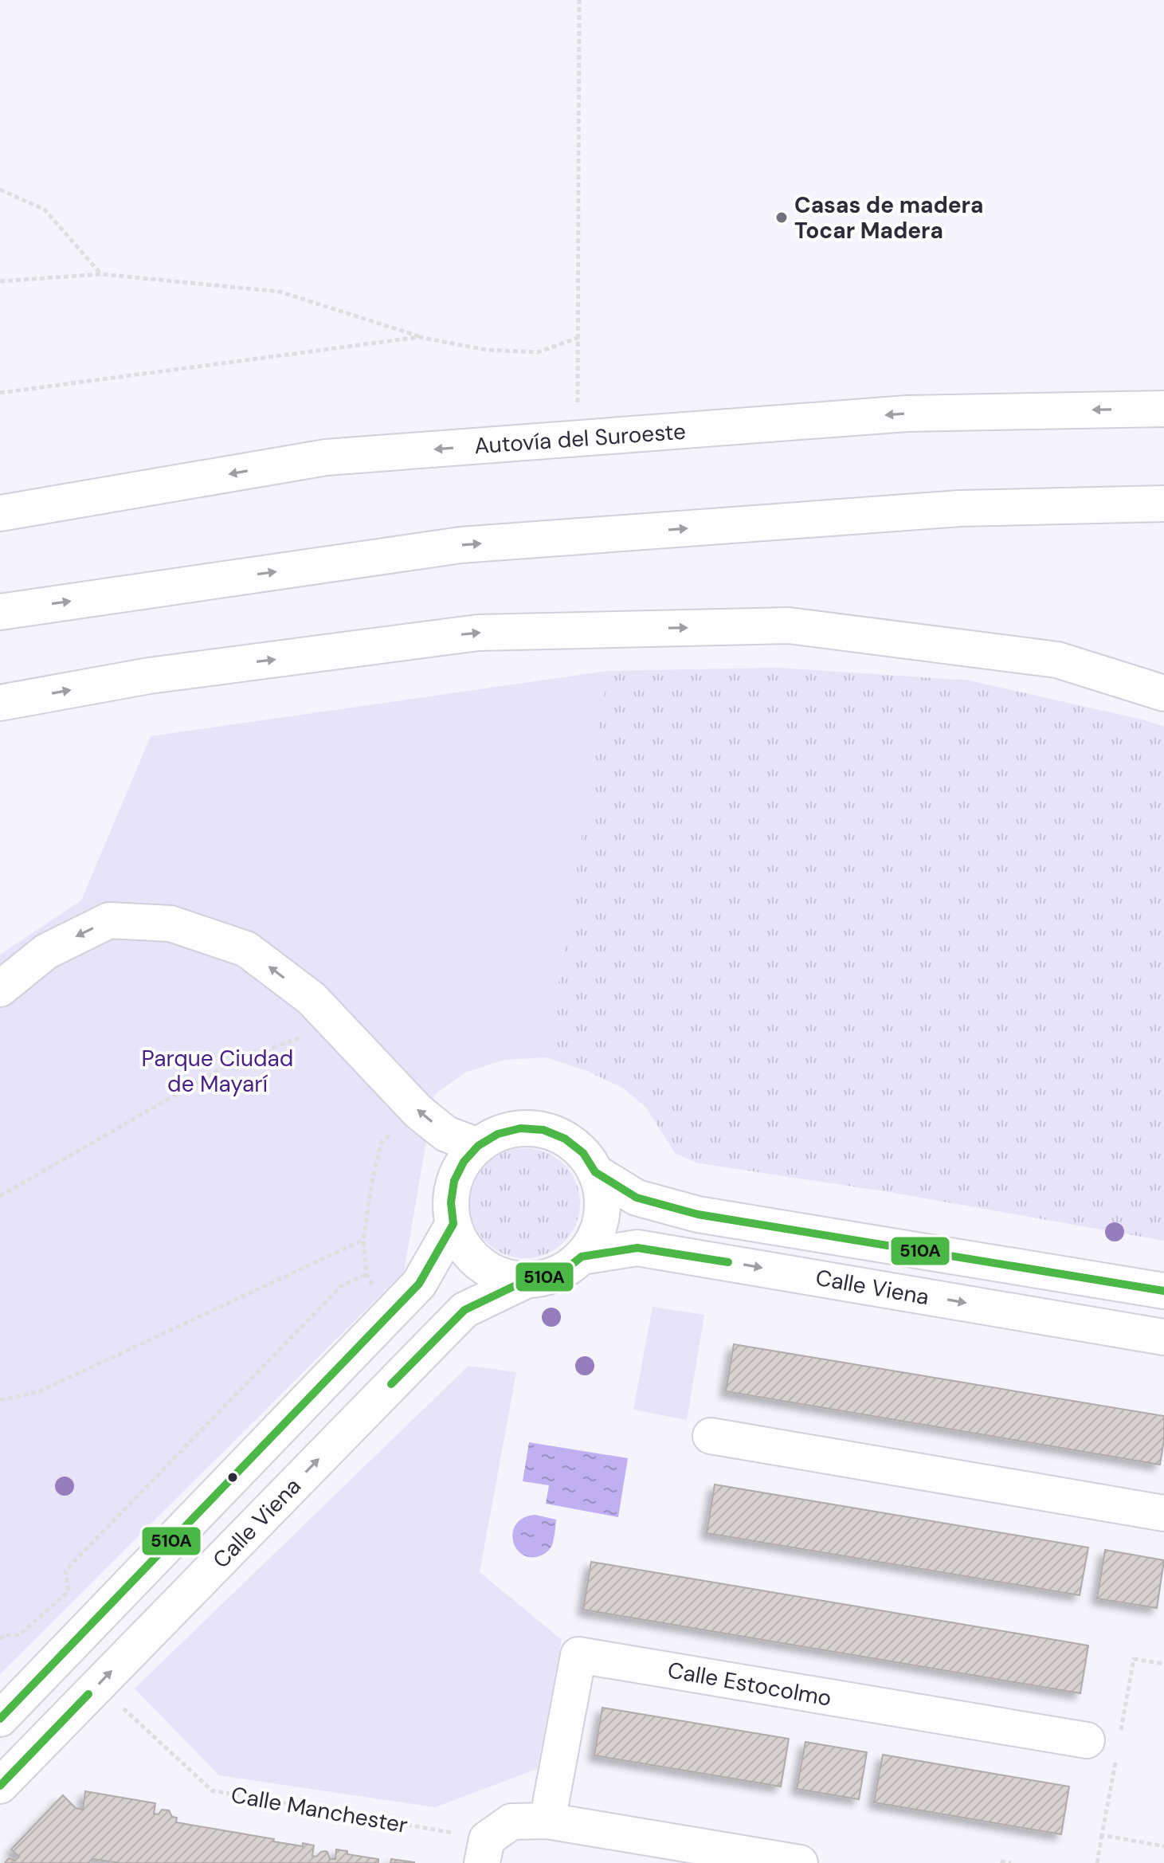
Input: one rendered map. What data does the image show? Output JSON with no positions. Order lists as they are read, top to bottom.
{
  "streets": {
    "main road": ["Autovía del Suroeste", "Calle Viena", "Calle Estocolmo"],
    "path": ["Calle Manchester"]
  },
  "parks": ["Parque Ciudad de Mayarí"],
  "places": ["Casas de madera Tocar Madera"],
  "lines": ["transit line 510A"]
}
